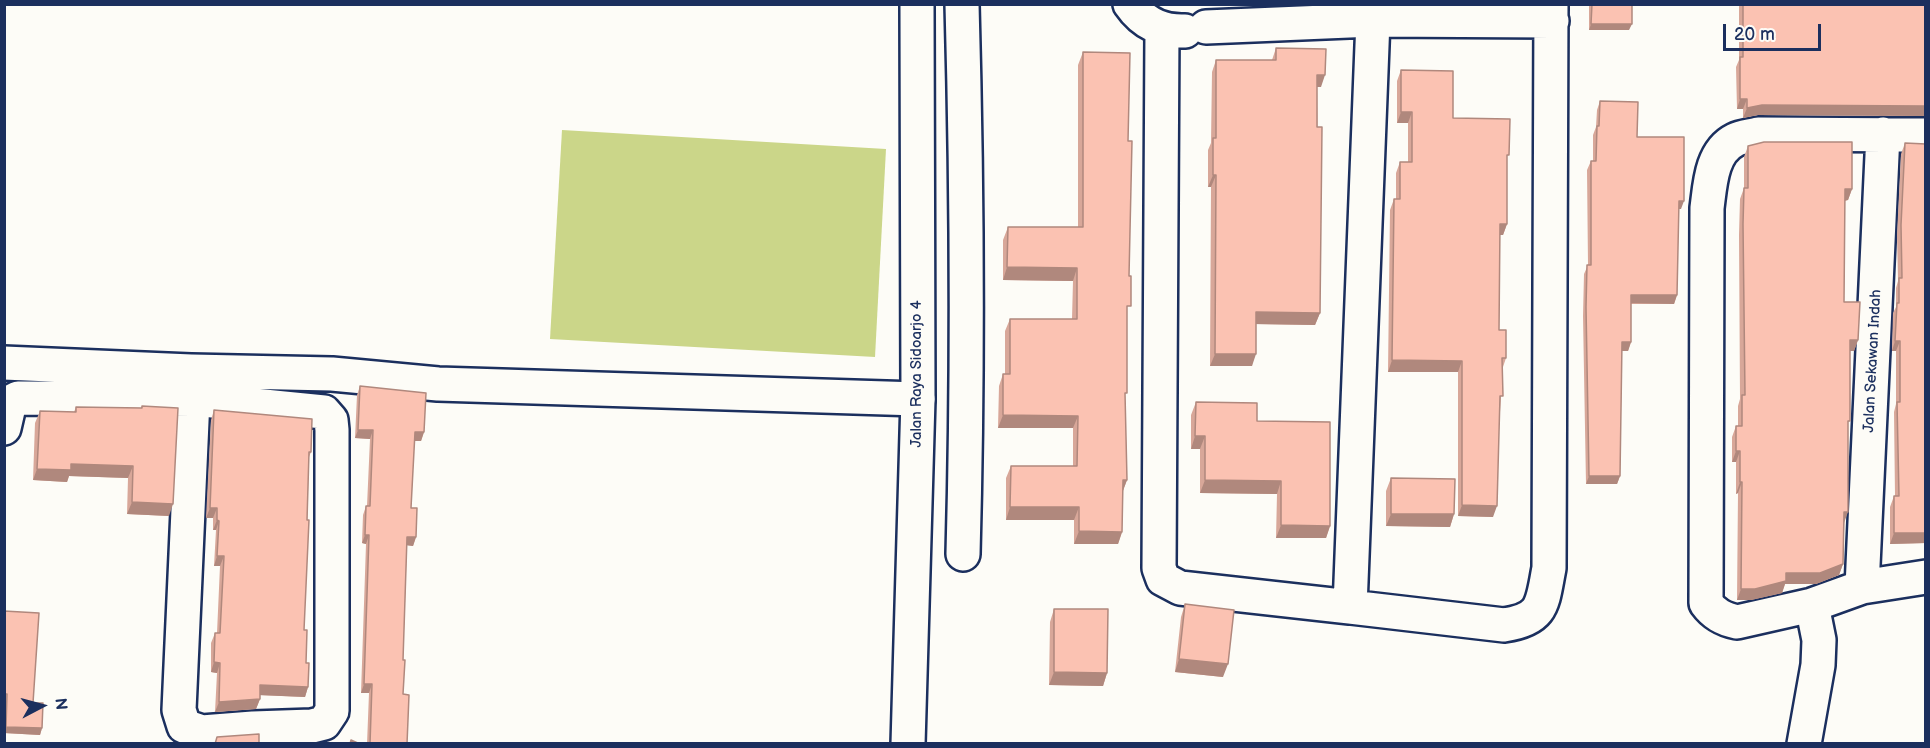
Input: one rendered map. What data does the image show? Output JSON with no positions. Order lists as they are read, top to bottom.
{
  "streets": {
    "street": ["Jalan Sekawan Indah", "Jalan Raya Sidoarjo 4"]
  },
  "scale_bar": "20 m",
  "north": "right"
}
